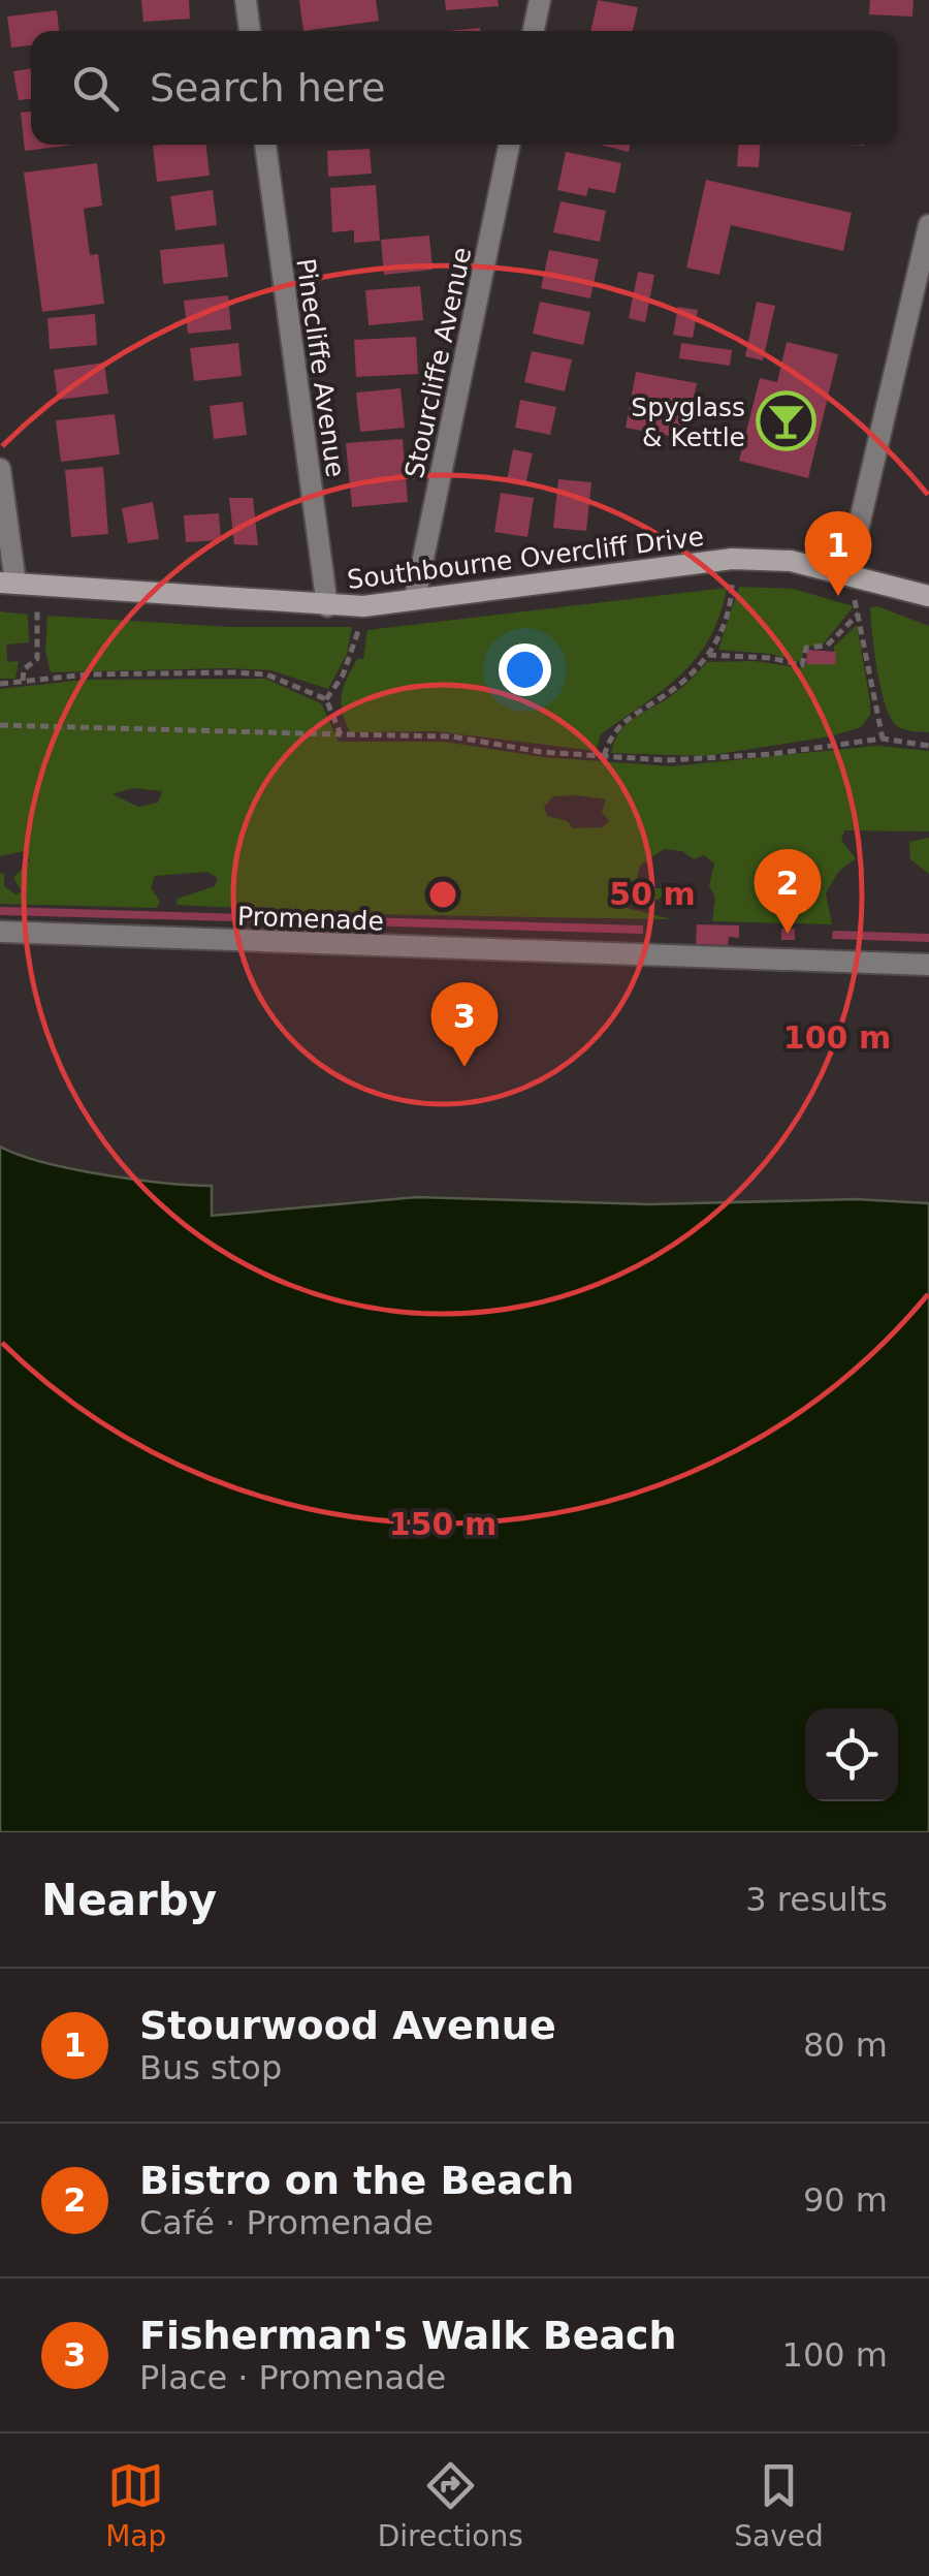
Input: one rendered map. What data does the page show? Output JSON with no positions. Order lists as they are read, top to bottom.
{
  "streets": {
    "street": [
      "Stourcliffe Avenue",
      "Pinecliffe Avenue",
      "Southbourne Overcliff Drive",
      "Promenade"
    ]
  },
  "crossings": [
    ["Stourcliffe Avenue", "Southbourne Overcliff Drive"],
    ["Pinecliffe Avenue", "Southbourne Overcliff Drive"]
  ],
  "places": {
    "bar": ["Spyglass & Kettle"]
  },
  "page": {
    "search": "Search here",
    "pins": ["1", "2", "3"],
    "heading": ["Nearby", "3 results"],
    "list": [
      {
        "mark": "1",
        "name": "Stourwood Avenue",
        "note": "Bus stop",
        "value": "80 m"
      },
      {
        "mark": "2",
        "name": "Bistro on the Beach",
        "note": "Café · Promenade",
        "value": "90 m"
      },
      {
        "mark": "3",
        "name": "Fisherman's Walk Beach",
        "note": "Place · Promenade",
        "value": "100 m"
      }
    ],
    "nav": ["Map", "Directions", "Saved"]
  },
  "rings": ["50 m", "100 m", "150 m"]
}
